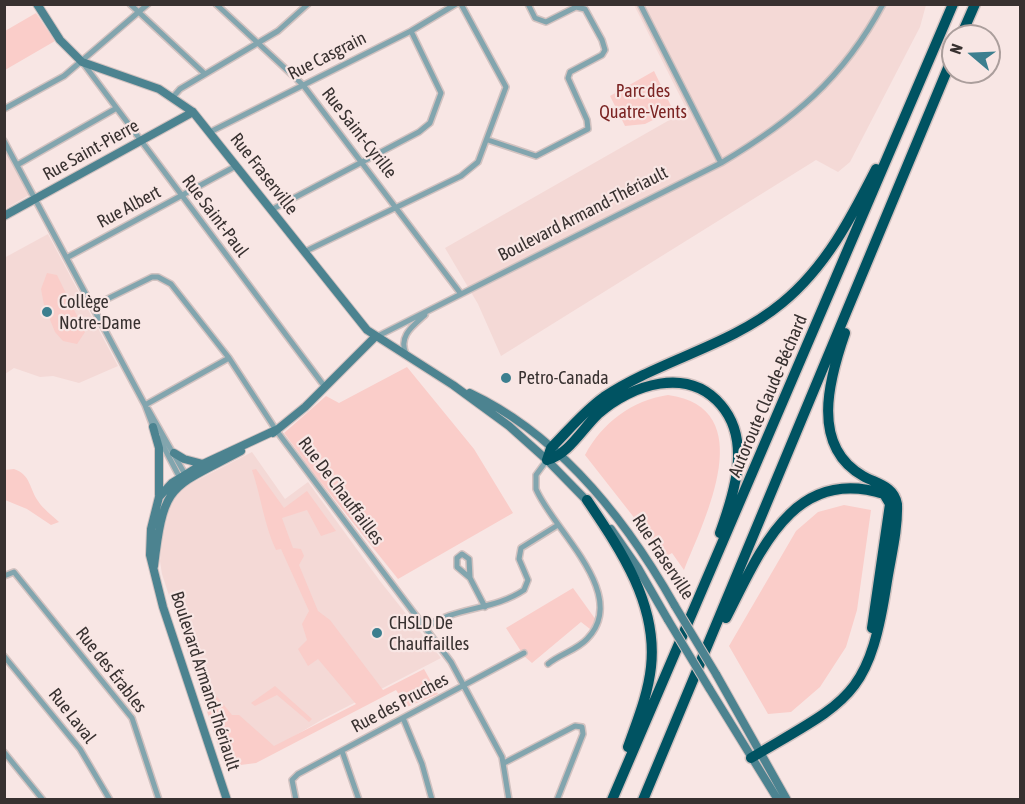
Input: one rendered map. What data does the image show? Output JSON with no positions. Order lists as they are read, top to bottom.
{
  "streets": {
    "highway": ["Autoroute Claude-Béchard"],
    "main road": ["Rue Saint-Pierre", "Rue Fraserville", "Boulevard Armand-Thériault"],
    "street": [
      "Rue Casgrain",
      "Rue Saint-Cyrille",
      "Rue Albert",
      "Rue Saint-Paul",
      "Rue De Chauffailles",
      "Rue des Érables",
      "Rue des Pruches",
      "Rue Laval"
    ]
  },
  "crossings": [
    ["Rue Casgrain", "Rue Saint-Cyrille"],
    ["Rue Casgrain", "Rue Fraserville"],
    ["Rue Saint-Cyrille", "Boulevard Armand-Thériault"],
    ["Rue Saint-Pierre", "Rue Fraserville"],
    ["Rue Saint-Pierre", "Rue Saint-Paul"],
    ["Rue Fraserville", "Rue Albert"],
    ["Rue Fraserville", "Boulevard Armand-Thériault"],
    ["Rue Fraserville", "Rue Saint-Paul"],
    ["Rue Albert", "Rue Saint-Paul"],
    ["Boulevard Armand-Thériault", "Rue Saint-Paul"],
    ["Boulevard Armand-Thériault", "Rue De Chauffailles"],
    ["Rue De Chauffailles", "Rue des Pruches"]
  ],
  "parks": ["Parc des Quatre-Vents"],
  "places": ["Collège Notre-Dame", "Petro-Canada", "CHSLD De Chauffailles"],
  "north": "left"
}
